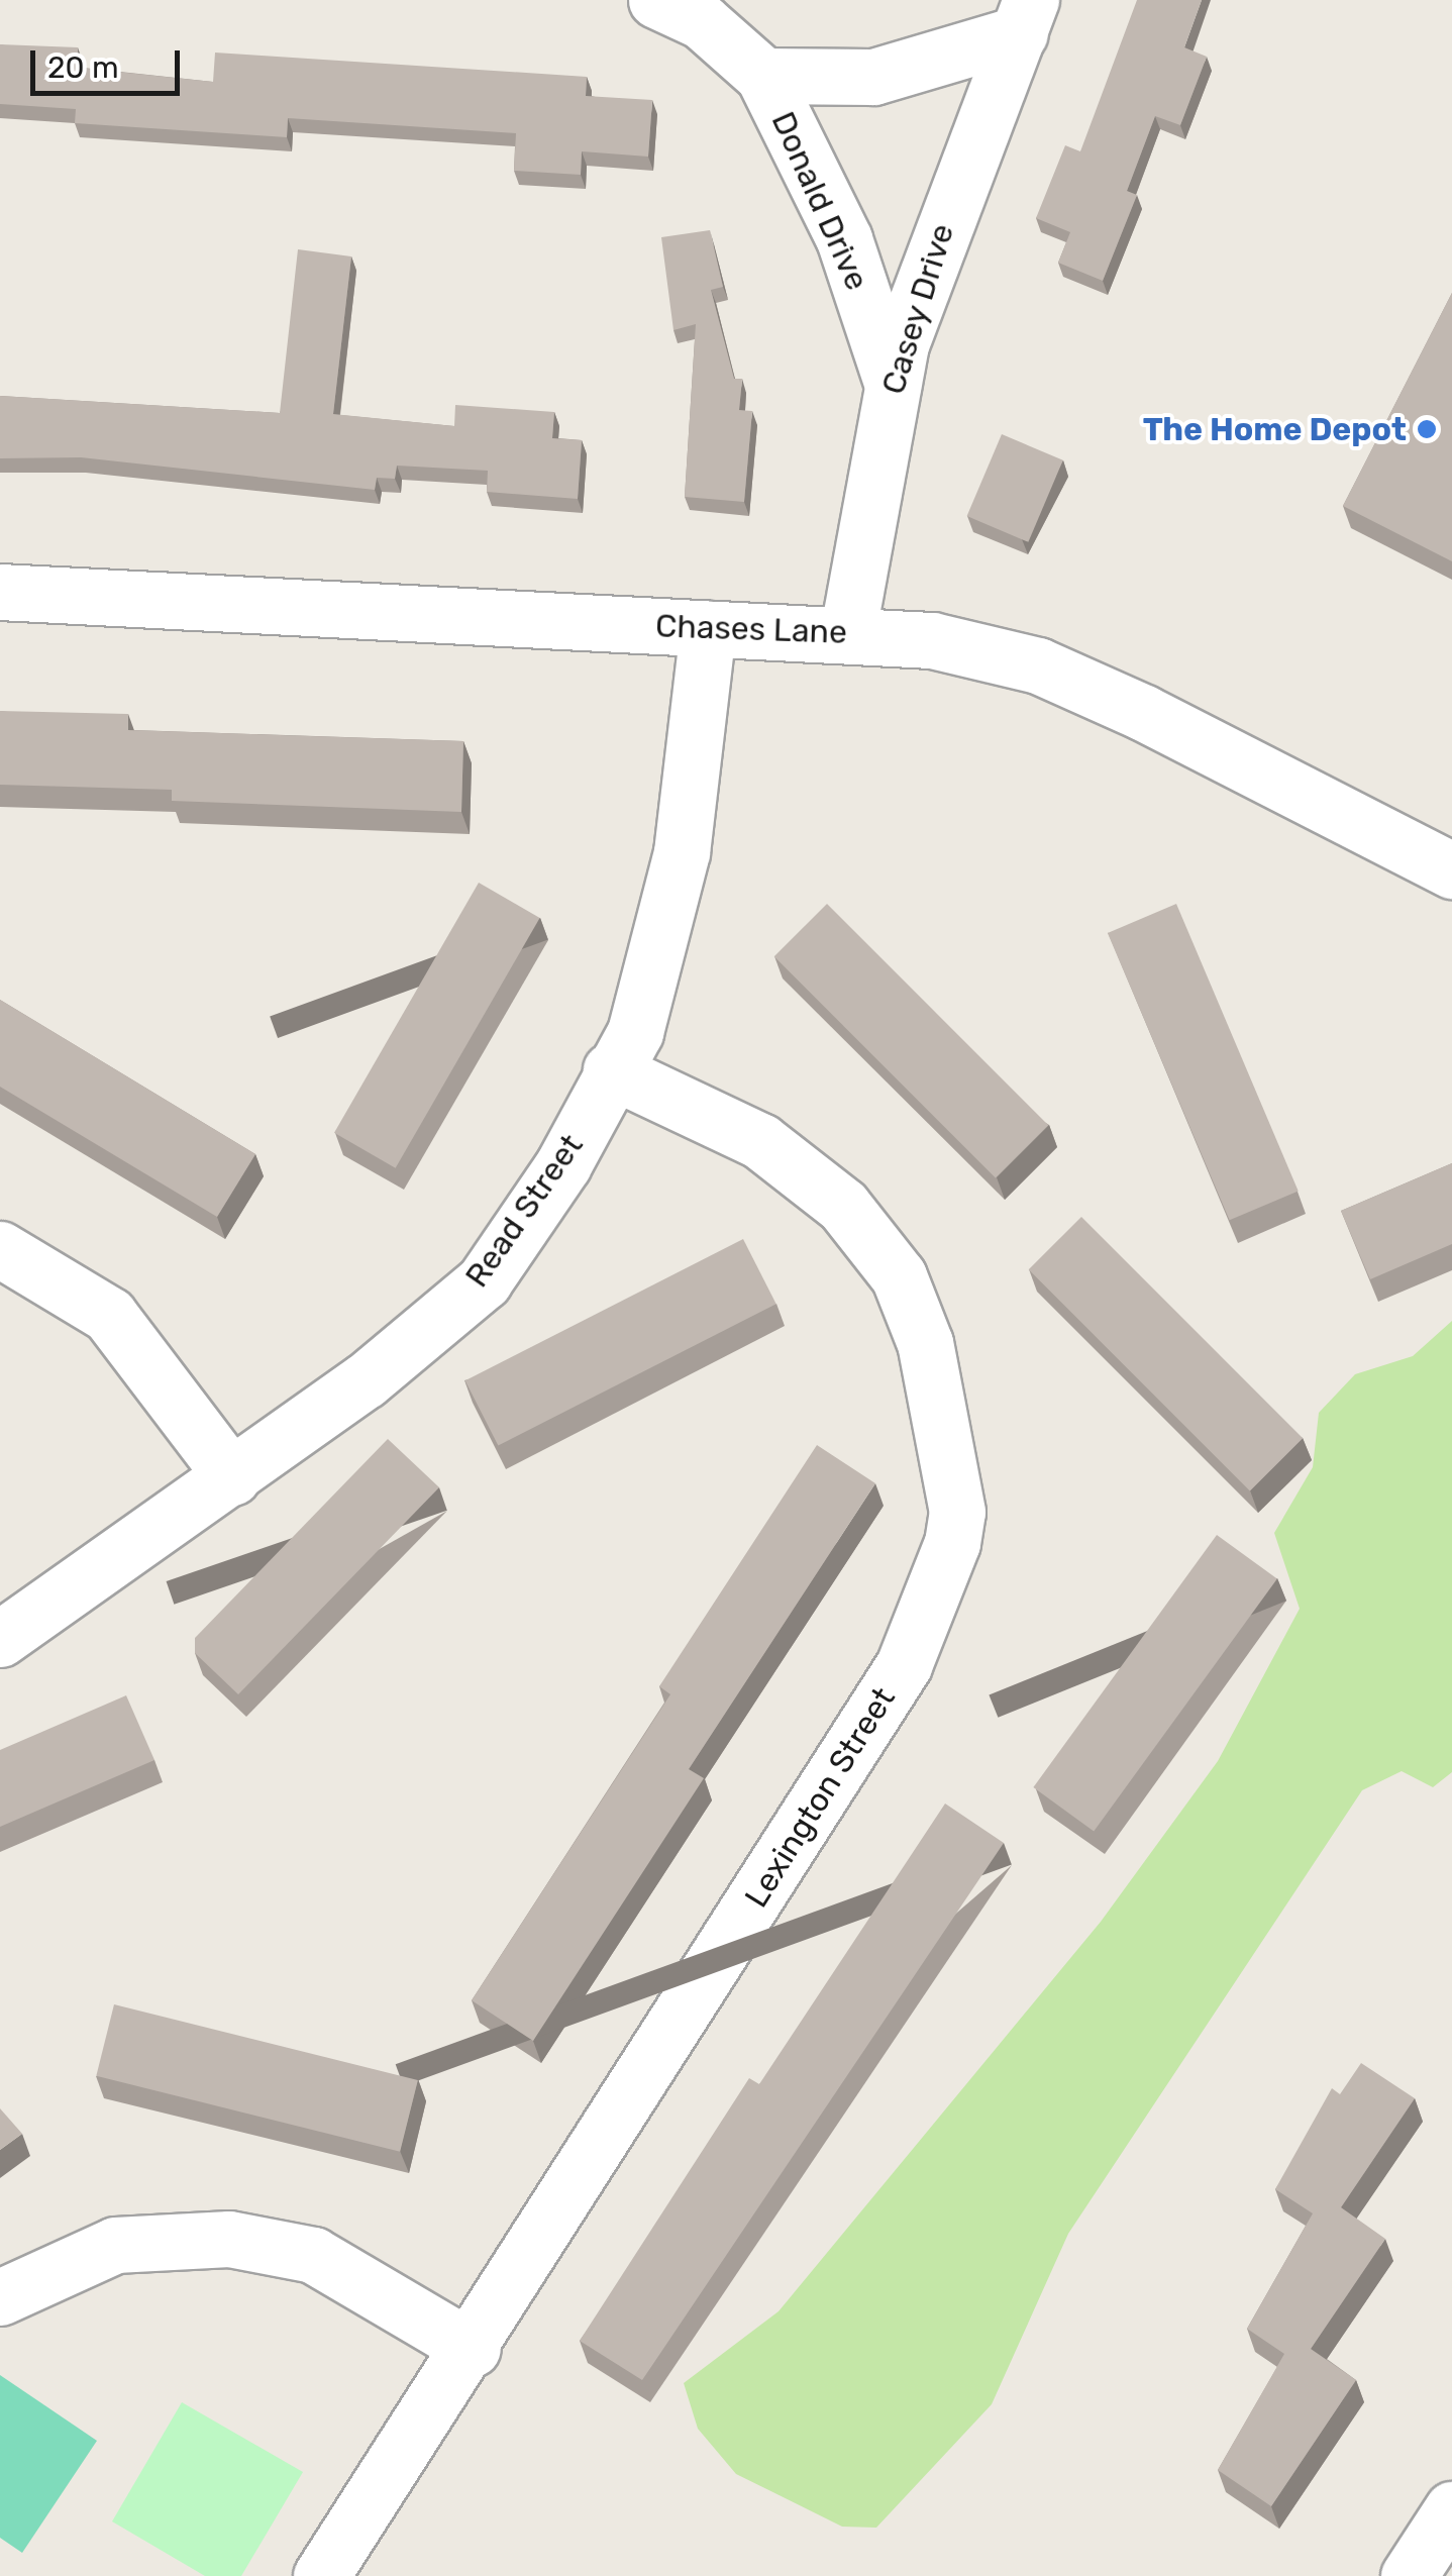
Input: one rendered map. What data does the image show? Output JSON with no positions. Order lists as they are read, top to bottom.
{
  "streets": {
    "street": [
      "Donald Drive",
      "Casey Drive",
      "Chases Lane",
      "Read Street",
      "Lexington Street"
    ]
  },
  "crossings": [
    ["Donald Drive", "Casey Drive"],
    ["Casey Drive", "Chases Lane"],
    ["Chases Lane", "Read Street"],
    ["Read Street", "Lexington Street"]
  ],
  "places": ["The Home Depot"],
  "scale_bar": "20 m"
}
